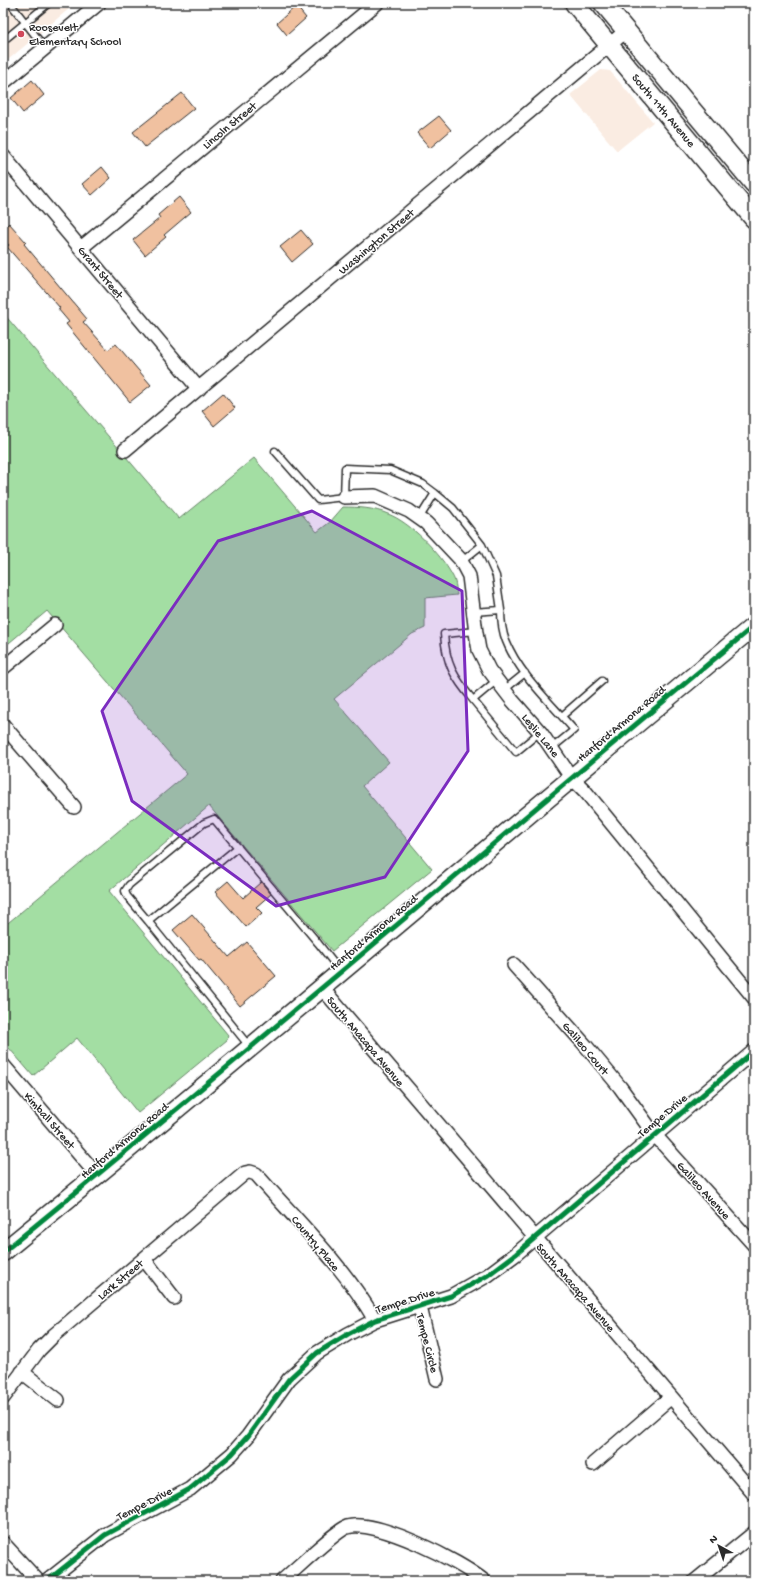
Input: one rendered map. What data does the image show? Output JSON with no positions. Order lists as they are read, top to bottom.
{
  "streets": {
    "main road": ["South 11th Avenue", "Hanford Armona Road"],
    "street": [
      "Lincoln Street",
      "Washington Street",
      "Grant Street",
      "Leslie Lane",
      "South Anacapa Avenue",
      "Galileo Court",
      "Tempe Drive",
      "Kimball Street",
      "Galileo Avenue",
      "Country Place",
      "Lark Street",
      "Tempe Circle"
    ]
  },
  "crossings": [
    ["South 11th Avenue", "Washington Street"],
    ["Lincoln Street", "Grant Street"],
    ["Washington Street", "Grant Street"],
    ["Hanford Armona Road", "Leslie Lane"],
    ["Hanford Armona Road", "South Anacapa Avenue"],
    ["Hanford Armona Road", "Kimball Street"],
    ["South Anacapa Avenue", "Tempe Drive"],
    ["Galileo Court", "Tempe Drive"],
    ["Galileo Court", "Galileo Avenue"],
    ["Tempe Drive", "Galileo Avenue"],
    ["Tempe Drive", "Country Place"],
    ["Tempe Drive", "Tempe Circle"],
    ["Country Place", "Lark Street"]
  ],
  "places": ["Roosevelt Elementary School"],
  "north": "top left"
}
